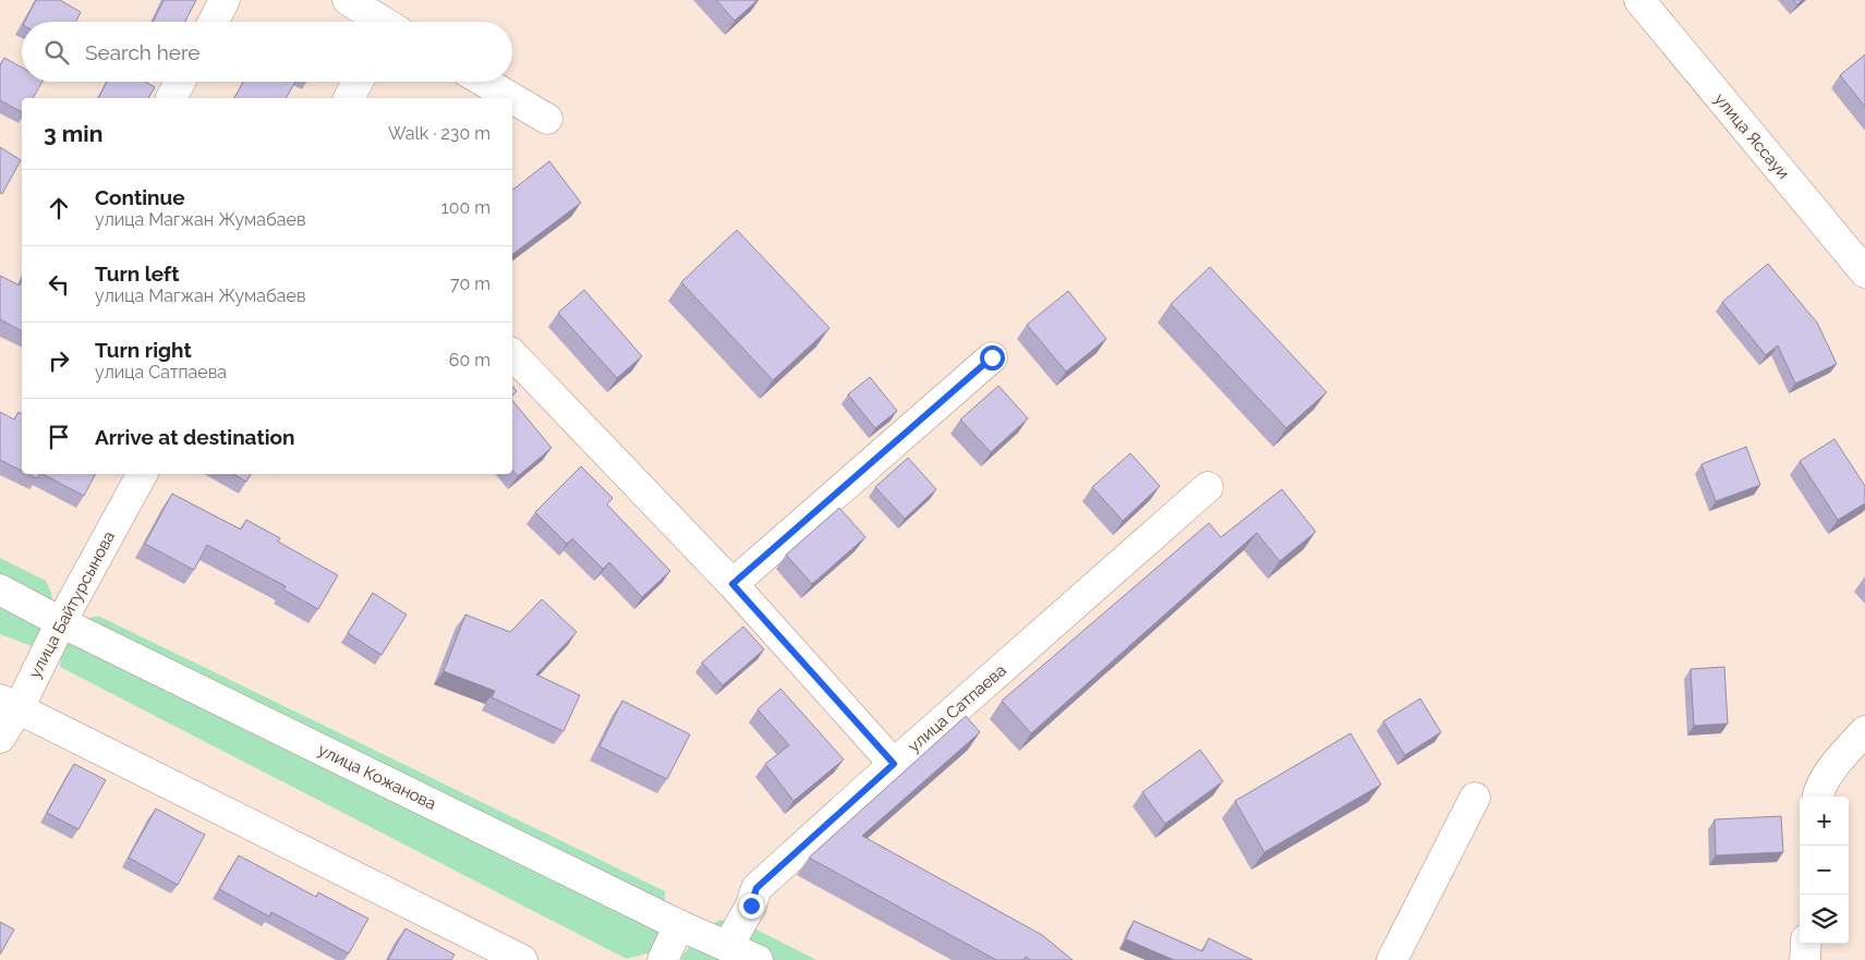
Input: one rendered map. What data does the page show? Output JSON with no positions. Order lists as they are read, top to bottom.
{
  "streets": {
    "street": [
      "улица Яссауи",
      "улица Байтурсынова",
      "улица Сатпаева",
      "улица Кожанова"
    ]
  },
  "crossings": [
    ["улица Байтурсынова", "улица Кожанова"],
    ["улица Сатпаева", "улица Кожанова"]
  ],
  "page": {
    "search": "Search here",
    "heading": ["3 min", "Walk · 230 m"],
    "list": [
      ["Continue", "улица Магжан Жумабаев", "100 m"],
      ["Turn left", "улица Магжан Жумабаев", "70 m"],
      ["Turn right", "улица Сатпаева", "60 m"],
      "Arrive at destination"
    ],
    "map_buttons": ["+", "−"]
  }
}
